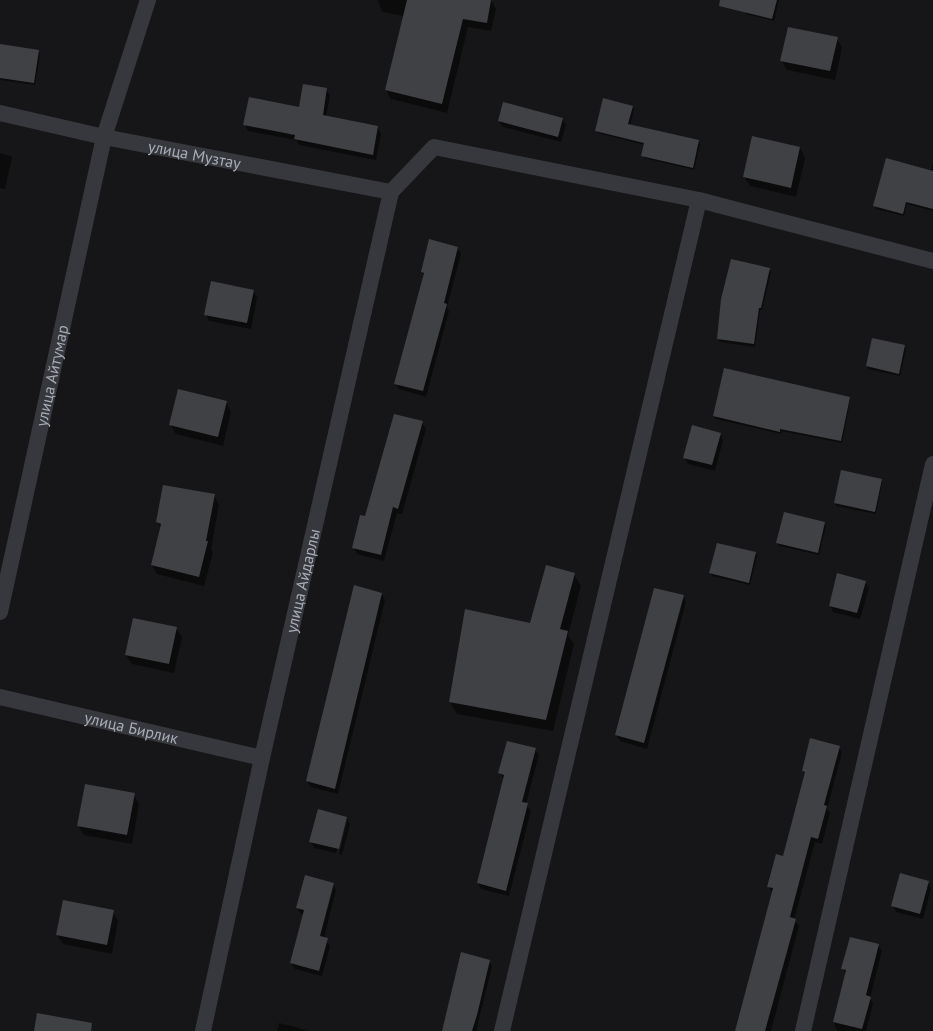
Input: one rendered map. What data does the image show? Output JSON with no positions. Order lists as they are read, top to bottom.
{
  "streets": {
    "street": [
      "улица Музтау",
      "улица Айтумар",
      "улица Айдарлы",
      "улица Бирлик"
    ]
  },
  "crossings": [
    ["улица Музтау", "улица Айтумар"],
    ["улица Музтау", "улица Айдарлы"],
    ["улица Айдарлы", "улица Бирлик"]
  ]
}
